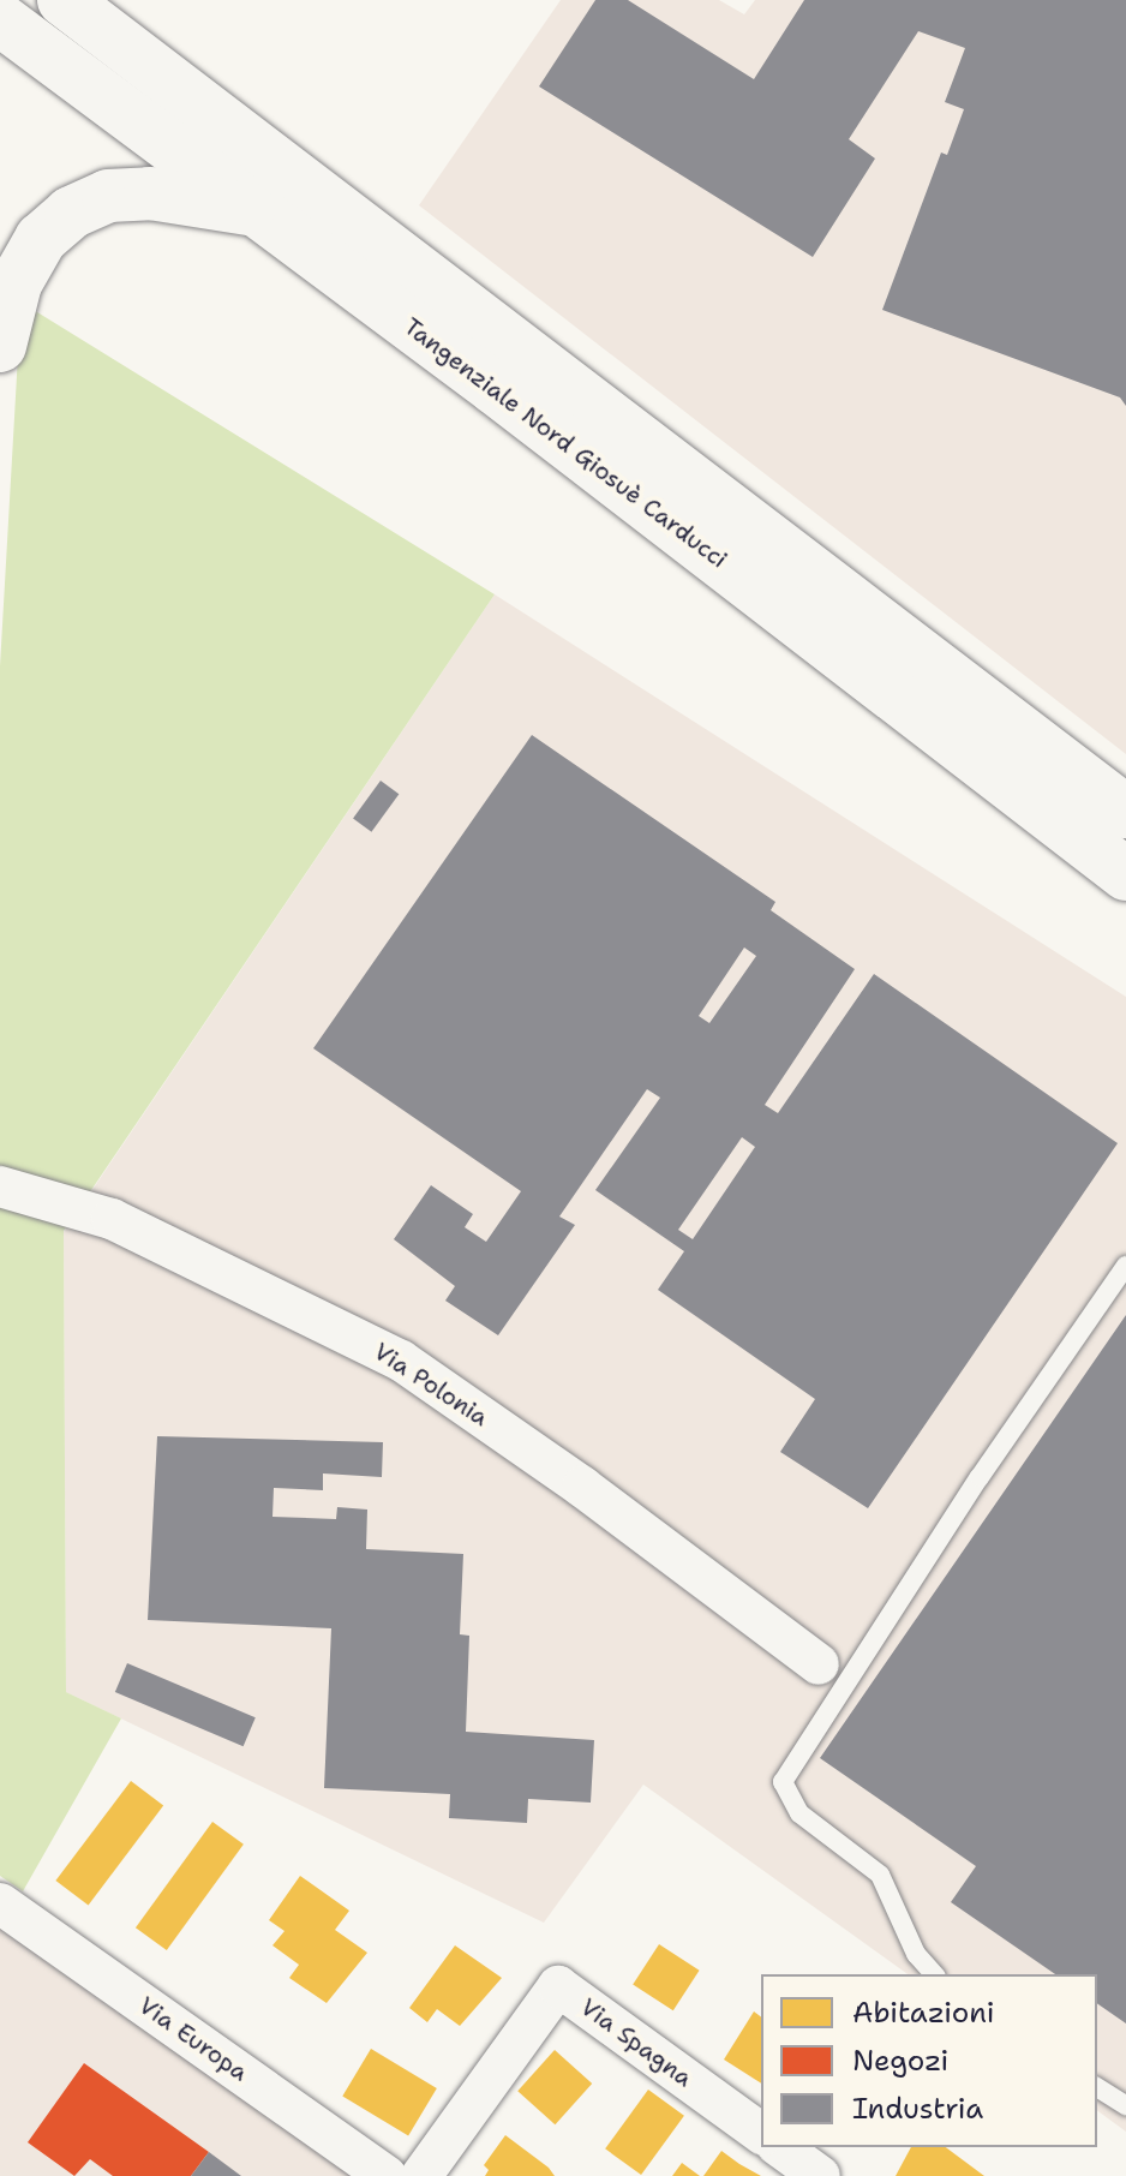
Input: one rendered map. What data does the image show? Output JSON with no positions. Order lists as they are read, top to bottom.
{
  "streets": {
    "highway": ["Tangenziale Nord Giosuè Carducci"],
    "street": ["Via Polonia", "Via Europa", "Via Spagna"]
  },
  "legend": ["Abitazioni", "Negozi", "Industria"]
}
